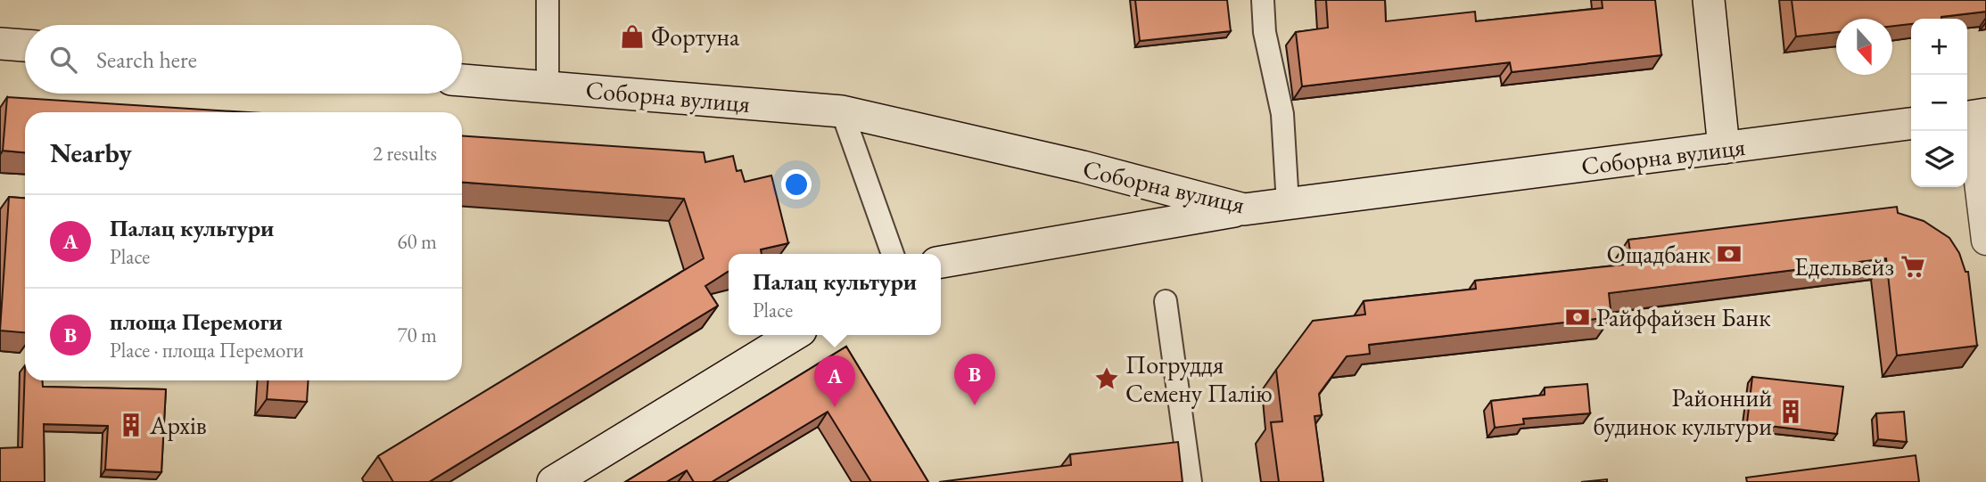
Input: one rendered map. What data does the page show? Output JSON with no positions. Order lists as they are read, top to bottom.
{
  "streets": {
    "main road": ["Соборна вулиця"]
  },
  "places": {
    "shop": ["Фортуна"],
    "bank": ["Ощадбанк", "Райффайзен Банк"],
    "supermarket": ["Едельвейз"],
    "place": ["Погруддя Семену Палію"],
    "building": ["Районний будинок культури", "Архів"]
  },
  "north": "bottom",
  "page": {
    "map_buttons": ["+", "−"],
    "search": "Search here",
    "heading": ["Nearby", "2 results"],
    "list": [
      {
        "mark": "A",
        "name": "Палац культури",
        "note": "Place",
        "value": "60 m"
      },
      {
        "mark": "B",
        "name": "площа Перемоги",
        "note": "Place · площа Перемоги",
        "value": "70 m"
      }
    ],
    "popup": ["Палац культури", "Place"],
    "pins": ["B", "A"]
  }
}
